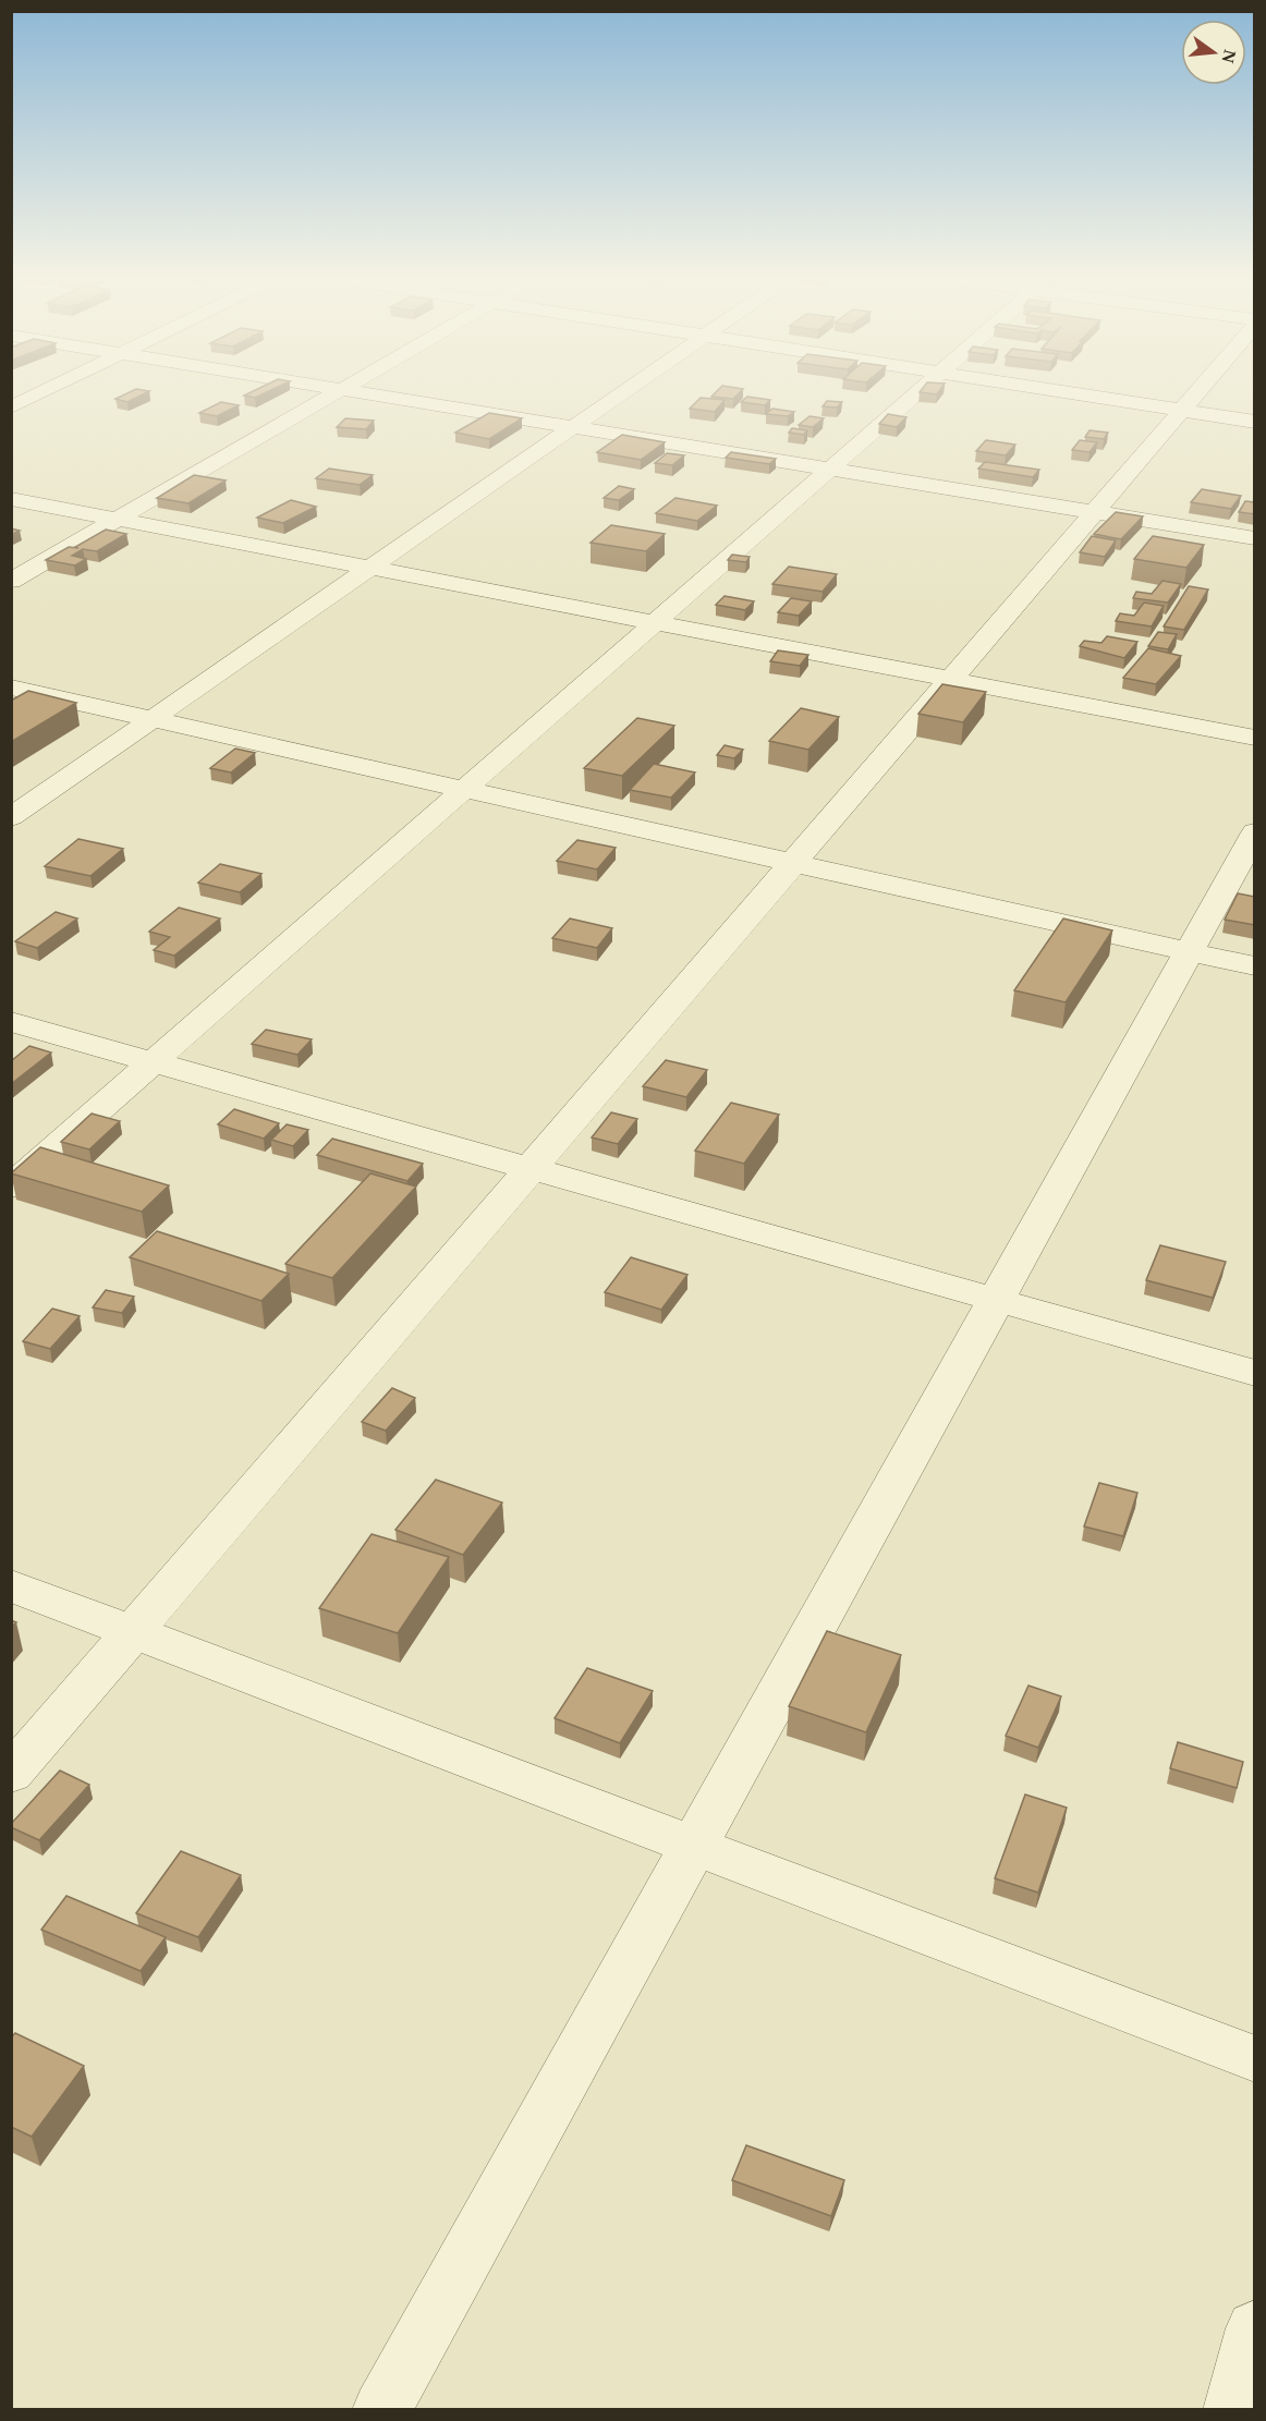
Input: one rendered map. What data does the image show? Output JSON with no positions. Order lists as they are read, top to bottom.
{
  "north": "right"
}
